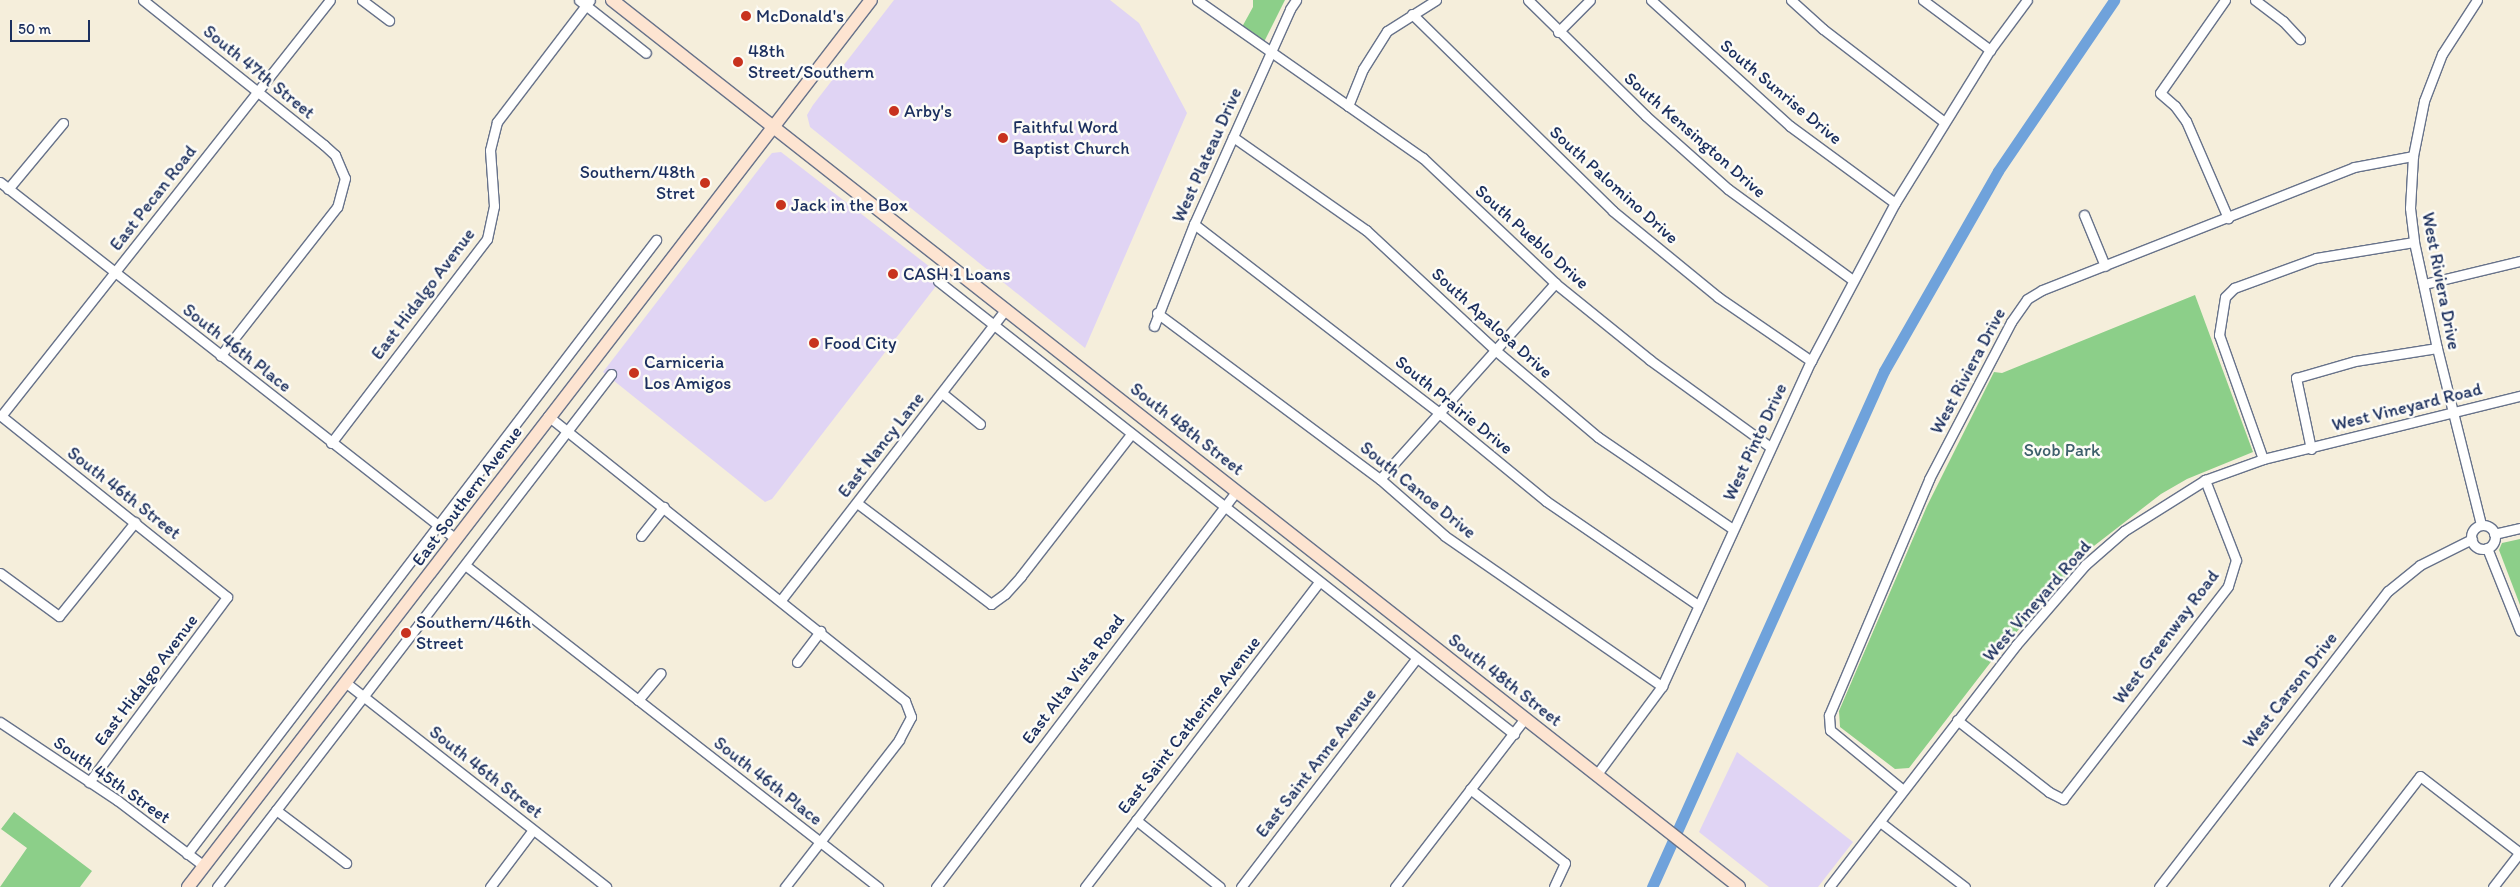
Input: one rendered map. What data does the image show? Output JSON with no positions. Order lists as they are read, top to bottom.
{
  "streets": {
    "main road": ["South 48th Street", "East Southern Avenue"],
    "street": [
      "South 47th Street",
      "South Sunrise Drive",
      "South Kensington Drive",
      "West Plateau Drive",
      "South Palomino Drive",
      "East Pecan Road",
      "South Pueblo Drive",
      "West Riviera Drive",
      "East Hidalgo Avenue",
      "South Apalosa Drive",
      "South 46th Place",
      "South Prairie Drive",
      "West Vineyard Road",
      "West Pinto Drive",
      "East Nancy Lane",
      "South Canoe Drive",
      "South 46th Street",
      "West Greenway Road",
      "East Alta Vista Road",
      "West Carson Drive",
      "East Saint Catherine Avenue",
      "East Saint Anne Avenue",
      "South 45th Street"
    ]
  },
  "crossings": [
    ["South 47th Street", "East Pecan Road"],
    ["South 47th Street", "South 46th Place"],
    ["South Sunrise Drive", "West Pinto Drive"],
    ["South Kensington Drive", "West Pinto Drive"],
    ["West Plateau Drive", "South Pueblo Drive"],
    ["West Plateau Drive", "South Apalosa Drive"],
    ["West Plateau Drive", "South Prairie Drive"],
    ["West Plateau Drive", "South Canoe Drive"],
    ["South Palomino Drive", "West Pinto Drive"],
    ["East Pecan Road", "South 46th Place"],
    ["East Pecan Road", "South 46th Street"],
    ["South Pueblo Drive", "West Pinto Drive"],
    ["West Riviera Drive", "West Vineyard Road"],
    ["West Riviera Drive", "West Carson Drive"],
    ["East Hidalgo Avenue", "South 46th Place"],
    ["East Hidalgo Avenue", "South 46th Street"],
    ["East Hidalgo Avenue", "South 45th Street"],
    ["South Apalosa Drive", "West Pinto Drive"],
    ["South 46th Place", "East Southern Avenue"],
    ["South Prairie Drive", "West Pinto Drive"],
    ["West Vineyard Road", "West Greenway Road"],
    ["South 48th Street", "West Pinto Drive"],
    ["South 48th Street", "East Nancy Lane"],
    ["South 48th Street", "East Southern Avenue"],
    ["South 48th Street", "East Alta Vista Road"],
    ["South 48th Street", "East Saint Catherine Avenue"],
    ["South 48th Street", "East Saint Anne Avenue"],
    ["West Pinto Drive", "South Canoe Drive"],
    ["South 46th Street", "East Southern Avenue"],
    ["East Southern Avenue", "South 45th Street"]
  ],
  "parks": ["Svob Park"],
  "places": [
    "McDonald's",
    "48th Street/Southern",
    "Arby's",
    "Faithful Word Baptist Church",
    "Southern/48th Stret",
    "Jack in the Box",
    "CASH 1 Loans",
    "Food City",
    "Carniceria Los Amigos",
    "Southern/46th Street"
  ],
  "scale_bar": "50 m"
}
